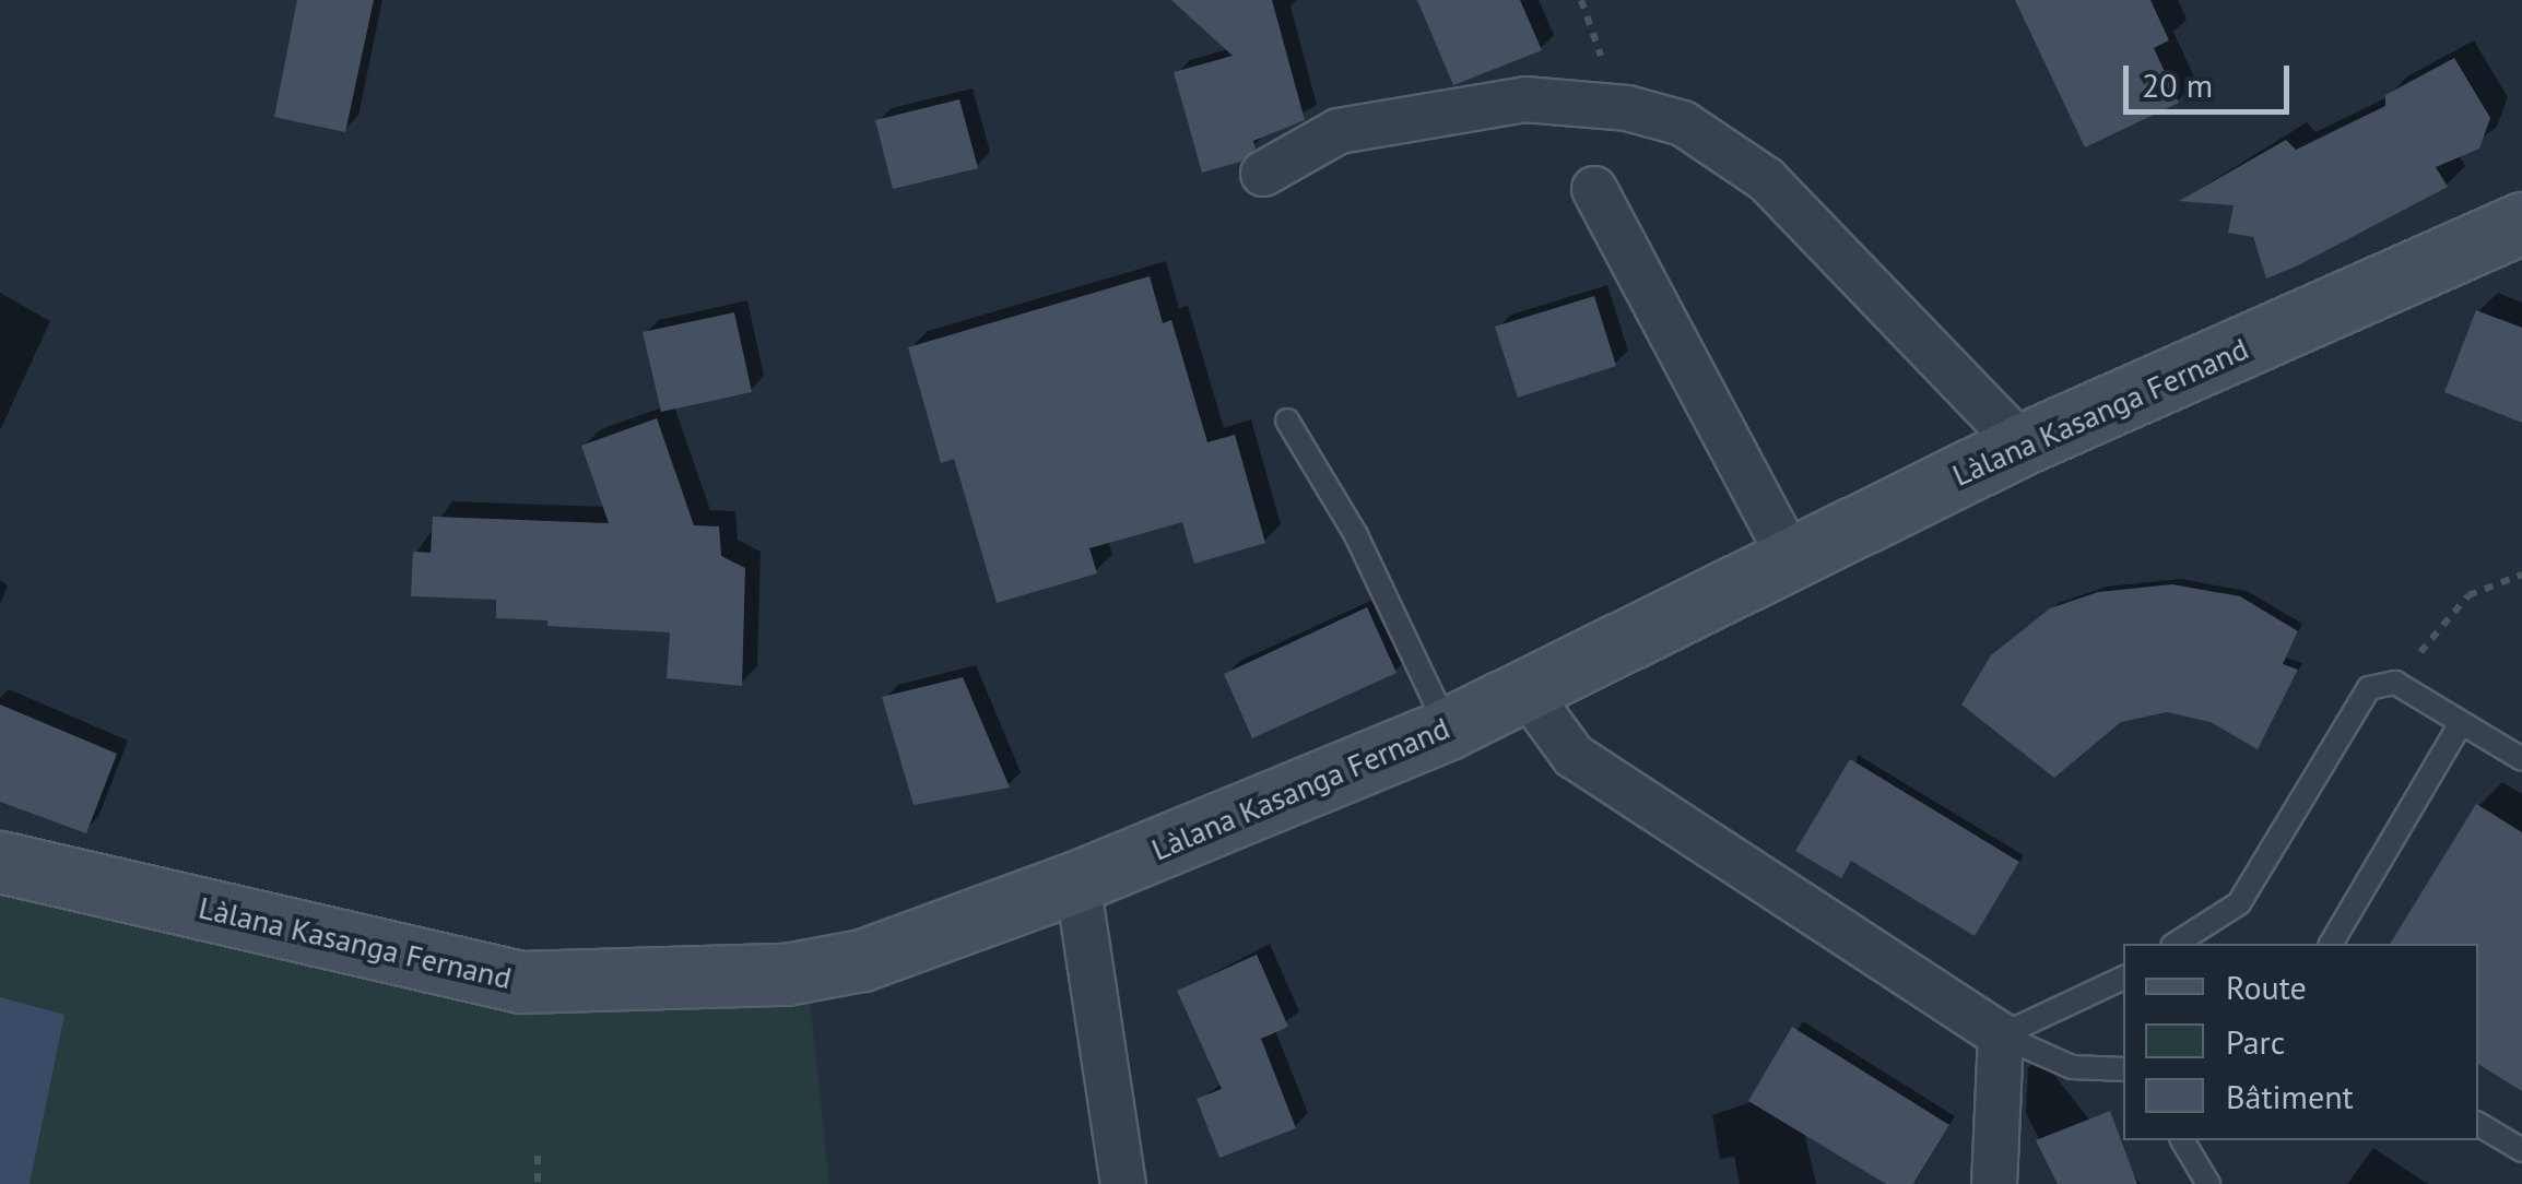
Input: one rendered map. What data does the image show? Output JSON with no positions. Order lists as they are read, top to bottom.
{
  "streets": {
    "street": ["Làlana Kasanga Fernand"]
  },
  "legend": ["Route", "Parc", "Bâtiment"],
  "scale_bar": "20 m"
}
